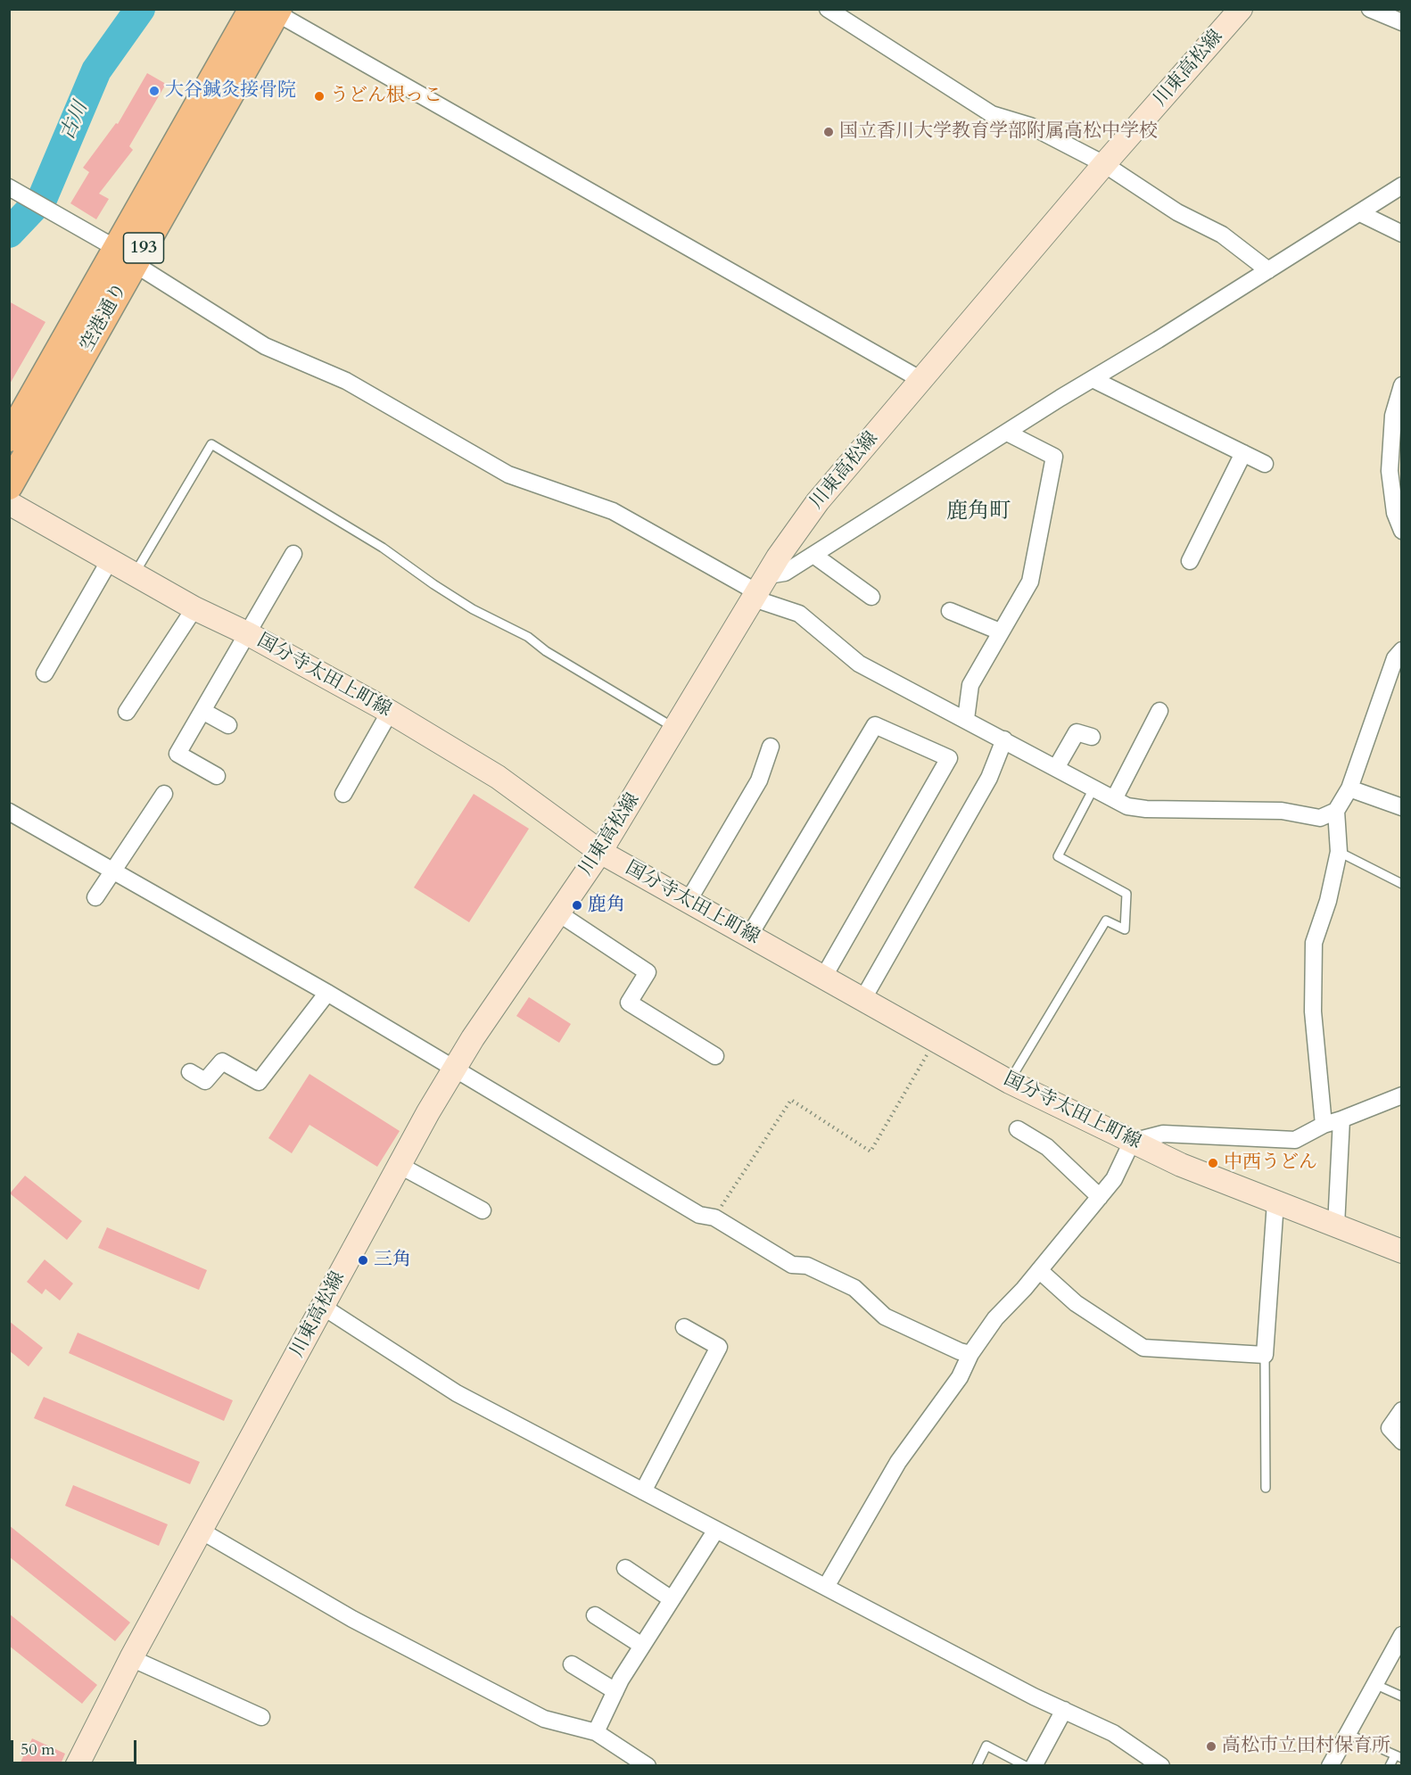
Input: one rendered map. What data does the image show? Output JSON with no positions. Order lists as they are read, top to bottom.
{
  "streets": {
    "highway": ["193", "空港通り"],
    "main road": ["川東高松線", "国分寺太田上町線"]
  },
  "crossings": [
    ["川東高松線", "国分寺太田上町線"]
  ],
  "districts": ["鹿角町"],
  "water": ["古川"],
  "places": [
    "大谷鍼灸接骨院",
    "うどん根っこ",
    "国立香川大学教育学部附属高松中学校",
    "鹿角",
    "中西うどん",
    "三角",
    "高松市立田村保育所"
  ],
  "scale_bar": "50 m"
}
